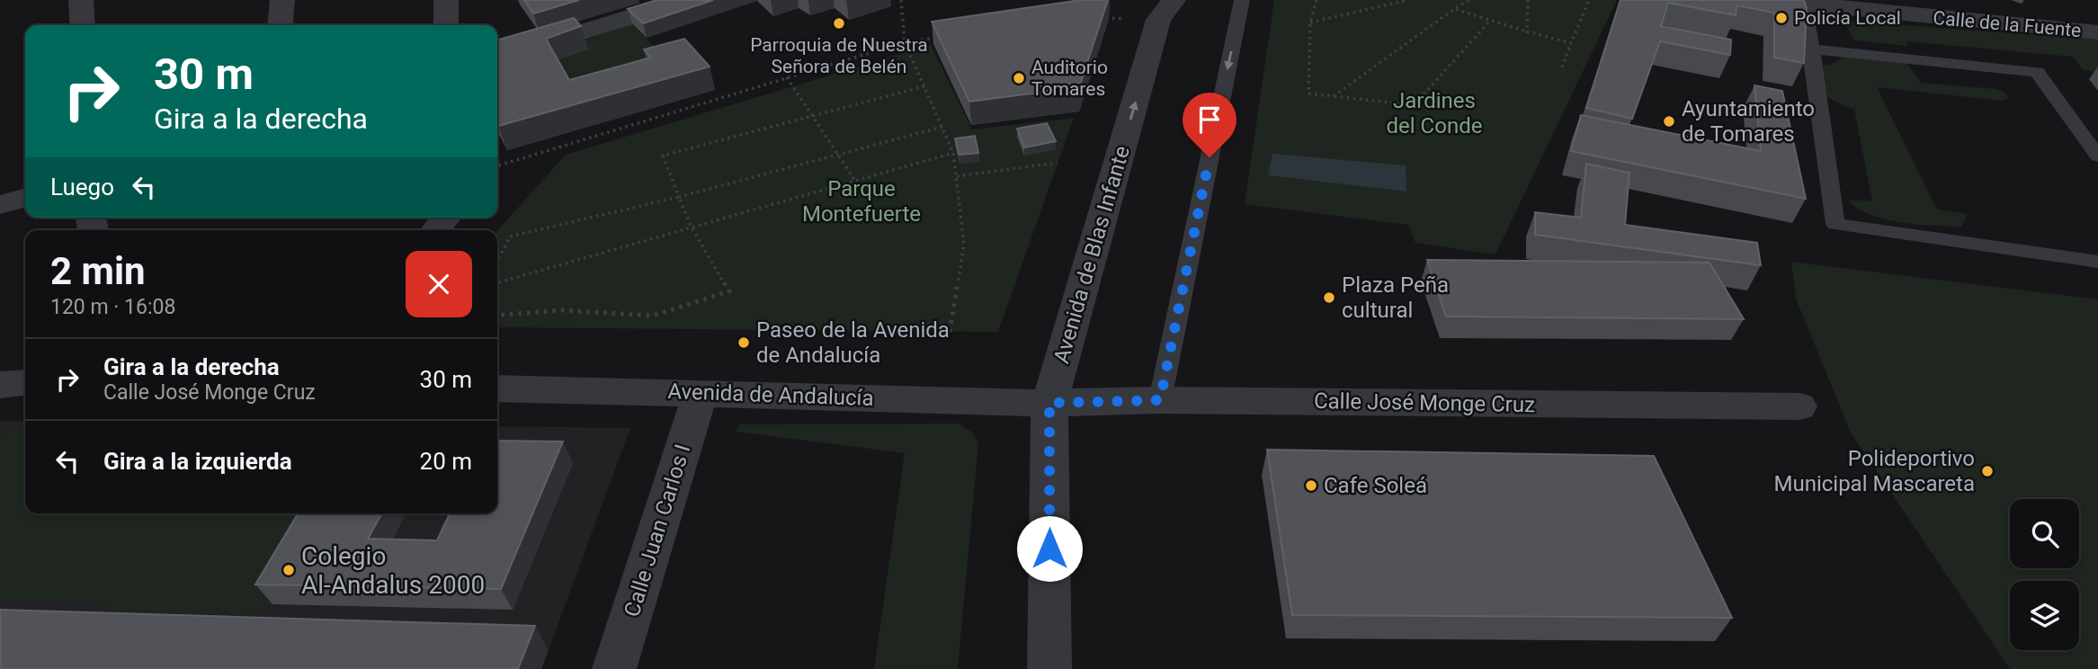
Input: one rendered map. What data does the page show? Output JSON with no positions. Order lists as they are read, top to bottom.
{
  "streets": {
    "street": [
      "Calle de la Fuente",
      "Avenida de Blas Infante",
      "Avenida de Andalucía",
      "Calle José Monge Cruz",
      "Calle Juan Carlos I"
    ]
  },
  "crossings": [
    ["Avenida de Blas Infante", "Avenida de Andalucía"],
    ["Avenida de Blas Infante", "Calle José Monge Cruz"],
    ["Avenida de Andalucía", "Calle José Monge Cruz"],
    ["Avenida de Andalucía", "Calle Juan Carlos I"]
  ],
  "one_way": ["Avenida de Blas Infante"],
  "parks": ["Jardines del Conde", "Parque Montefuerte"],
  "places": [
    "Policía Local",
    "Parroquia de Nuestra Señora de Belén",
    "Auditorio Tomares",
    "Ayuntamiento de Tomares",
    "Plaza Peña cultural",
    "Paseo de la Avenida de Andalucía",
    "Polideportivo Municipal Mascareta",
    "Cafe Soleá",
    "Colegio Al-Andalus 2000"
  ],
  "page": {
    "turn": ["30 m", "Gira a la derecha"],
    "then": "Luego",
    "heading": ["2 min", "120 m · 16:08"],
    "list": [
      {
        "name": "Gira a la derecha",
        "note": "Calle José Monge Cruz",
        "value": "30 m"
      },
      {
        "name": "Gira a la izquierda",
        "value": "20 m"
      }
    ]
  }
}
